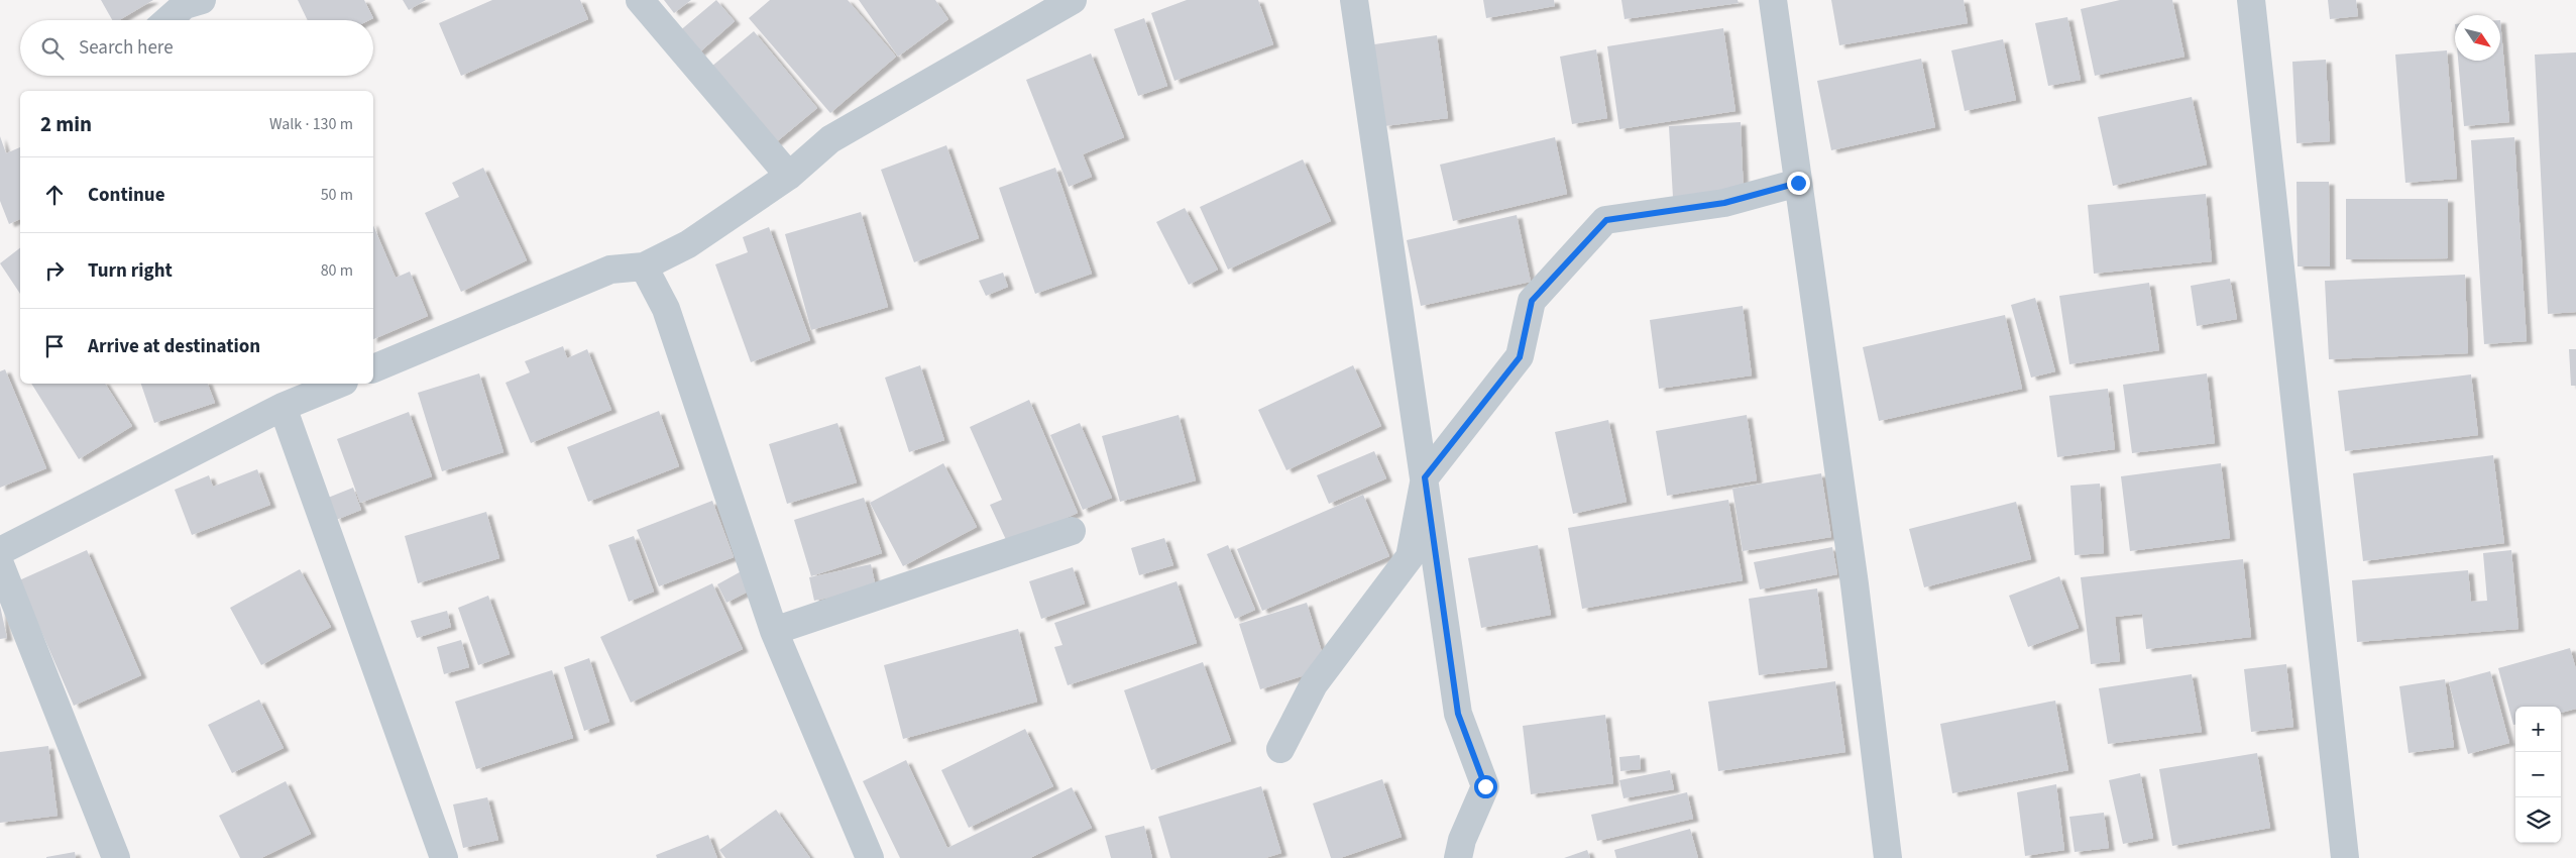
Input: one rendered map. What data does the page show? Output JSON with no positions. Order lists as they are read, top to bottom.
{
  "north": "bottom right",
  "page": {
    "search": "Search here",
    "heading": ["2 min", "Walk · 130 m"],
    "list": [
      ["Continue", "50 m"],
      ["Turn right", "80 m"],
      "Arrive at destination"
    ],
    "map_buttons": ["+", "−"]
  }
}
